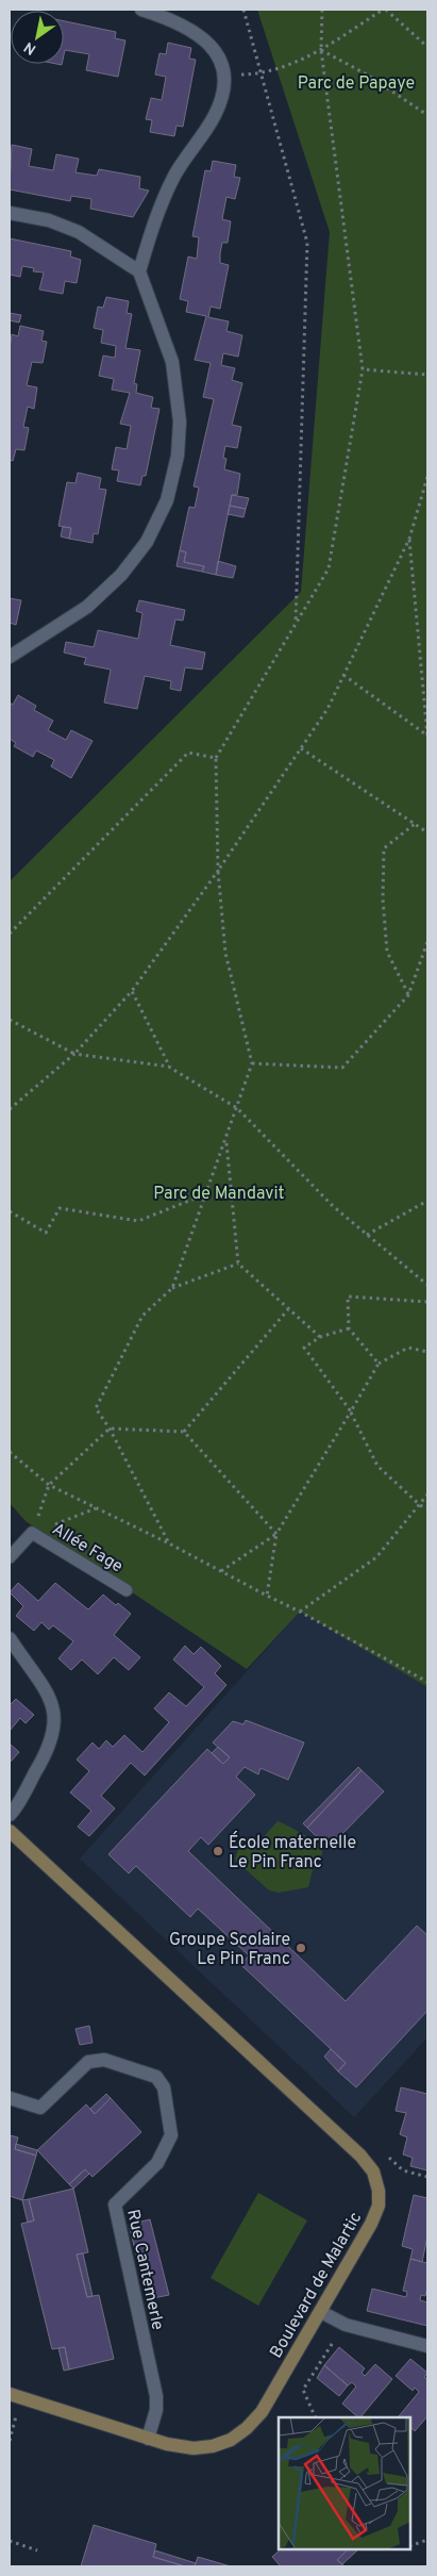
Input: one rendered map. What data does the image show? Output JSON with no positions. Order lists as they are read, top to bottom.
{
  "streets": {
    "street": ["Rue Cantemerle", "Boulevard de Malartic"],
    "lane": ["Allée Fage"]
  },
  "crossings": [
    ["Rue Cantemerle", "Boulevard de Malartic"]
  ],
  "parks": ["Parc de Papaye", "Parc de Mandavit"],
  "places": ["École maternelle Le Pin Franc", "Groupe Scolaire Le Pin Franc"],
  "north": "bottom left"
}
